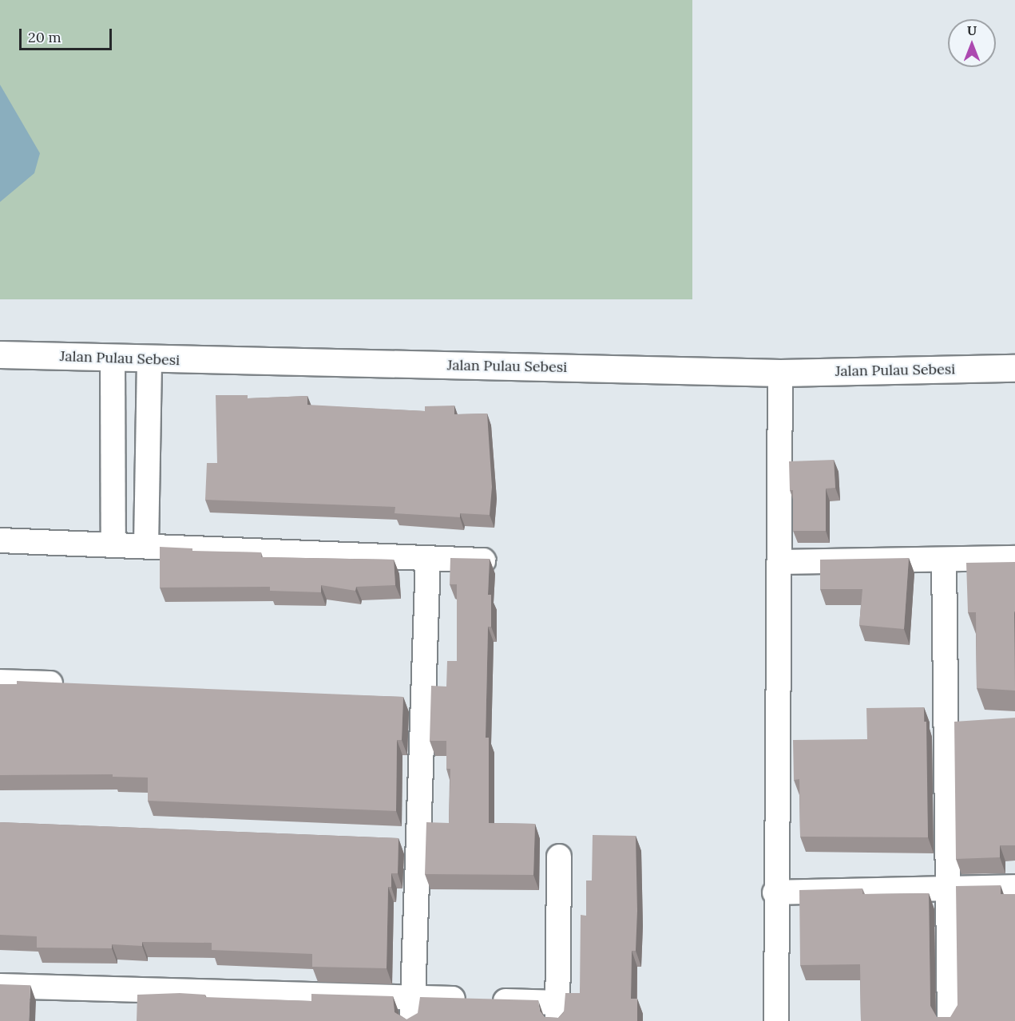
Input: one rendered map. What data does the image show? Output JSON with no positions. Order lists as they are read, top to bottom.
{
  "streets": {
    "street": ["Jalan Pulau Sebesi"]
  },
  "scale_bar": "20 m",
  "north": "top"
}
